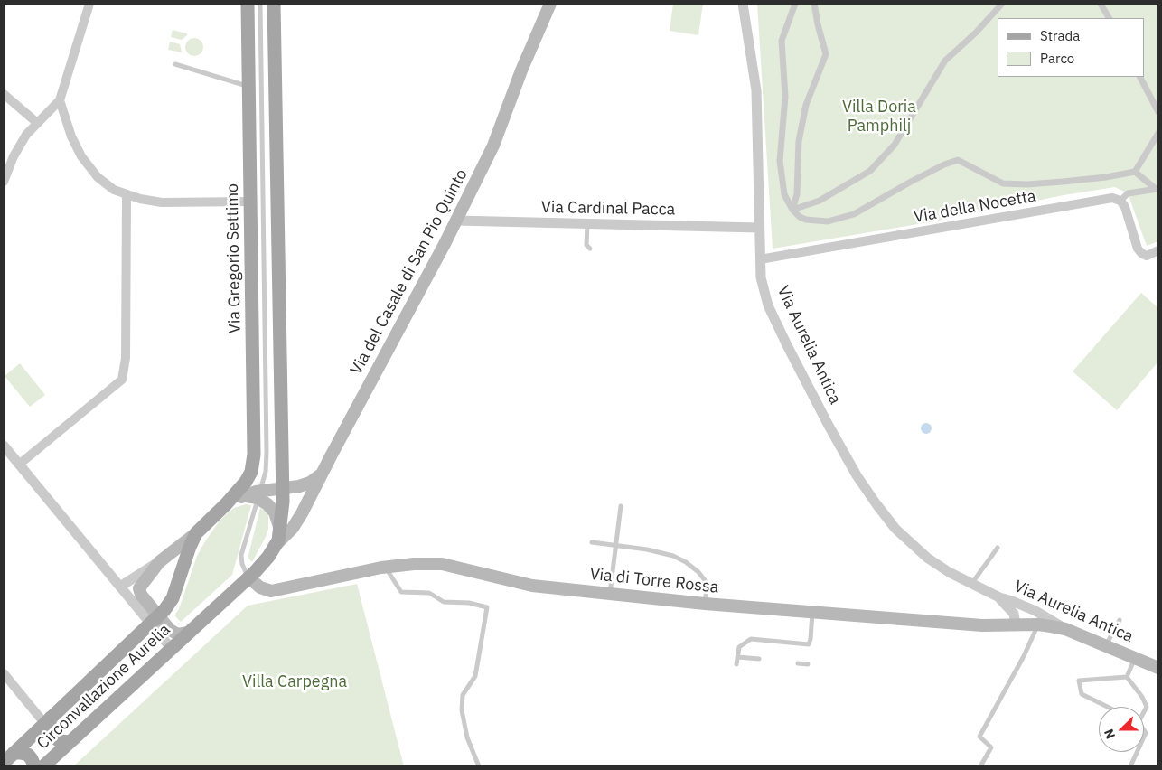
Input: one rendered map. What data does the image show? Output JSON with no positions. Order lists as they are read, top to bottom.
{
  "streets": {
    "main road": [
      "Via Gregorio Settimo",
      "Via del Casale di San Pio Quinto",
      "Via Aurelia Antica",
      "Via di Torre Rossa",
      "Circonvallazione Aurelia"
    ],
    "street": ["Via della Nocetta", "Via Cardinal Pacca"]
  },
  "crossings": [
    ["Via della Nocetta", "Via Aurelia Antica"],
    ["Via Cardinal Pacca", "Via del Casale di San Pio Quinto"],
    ["Via Cardinal Pacca", "Via Aurelia Antica"],
    ["Via Gregorio Settimo", "Via di Torre Rossa"],
    ["Via Gregorio Settimo", "Circonvallazione Aurelia"],
    ["Via del Casale di San Pio Quinto", "Circonvallazione Aurelia"],
    ["Via Aurelia Antica", "Via di Torre Rossa"],
    ["Via di Torre Rossa", "Circonvallazione Aurelia"]
  ],
  "parks": ["Villa Doria Pamphilj", "Villa Carpegna"],
  "legend": ["Strada", "Parco"],
  "north": "left"
}
